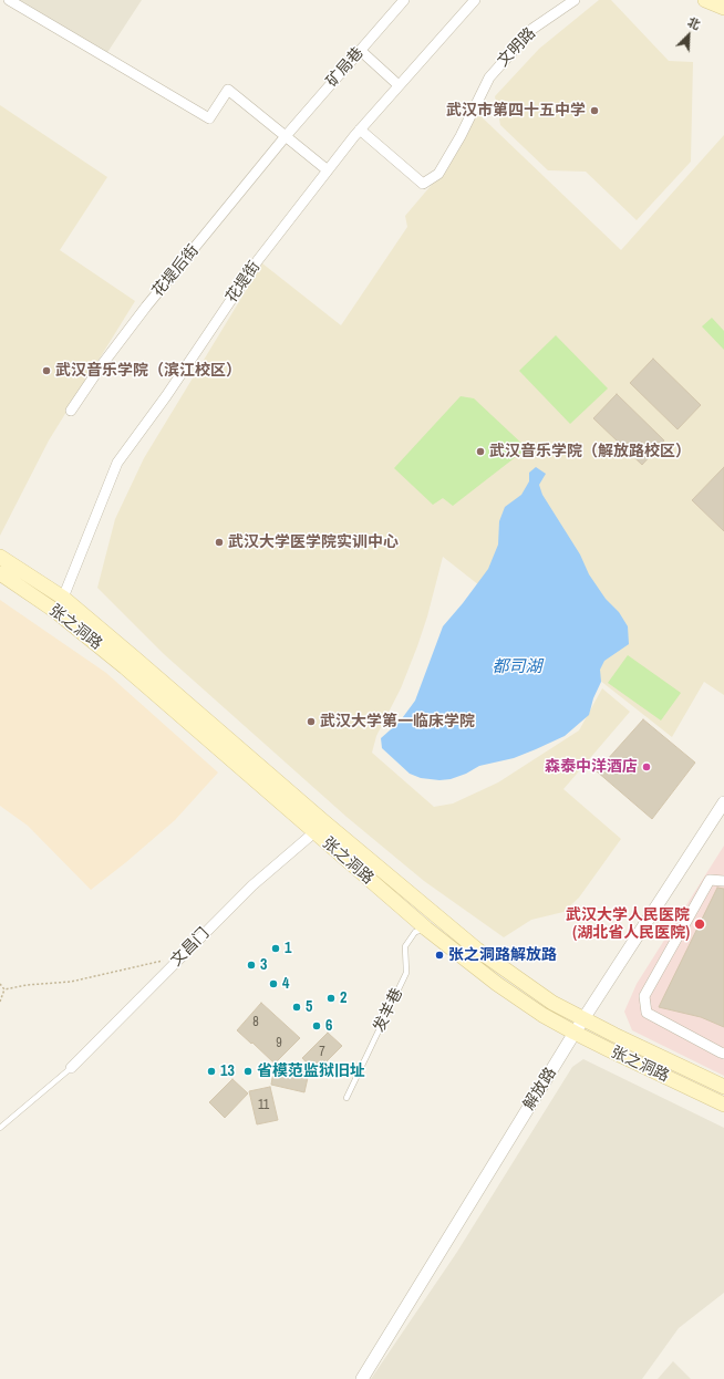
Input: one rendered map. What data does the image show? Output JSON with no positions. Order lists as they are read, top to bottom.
{
  "streets": {
    "main road": ["张之洞路"],
    "street": [
      "文明路",
      "矿局巷",
      "花堤后街",
      "花堤街",
      "文昌门",
      "解放路"
    ],
    "lane": ["发羊巷"]
  },
  "crossings": [
    ["文明路", "花堤街"],
    ["矿局巷", "花堤后街"],
    ["花堤街", "张之洞路"],
    ["张之洞路", "文昌门"],
    ["张之洞路", "发羊巷"],
    ["张之洞路", "解放路"]
  ],
  "water": ["都司湖"],
  "places": [
    "武汉市第四十五中学",
    "武汉音乐学院（滨江校区）",
    "武汉音乐学院（解放路校区）",
    "武汉大学医学院实训中心",
    "武汉大学第一临床学院",
    "森泰中洋酒店",
    "武汉大学人民医院 (湖北省人民医院)",
    "1",
    "张之洞路解放路",
    "3",
    "4",
    "2",
    "5",
    "6",
    "13",
    "省模范监狱旧址"
  ],
  "house_numbers": [
    "8",
    "9",
    "7",
    "11"
  ],
  "north": "top right"
}
